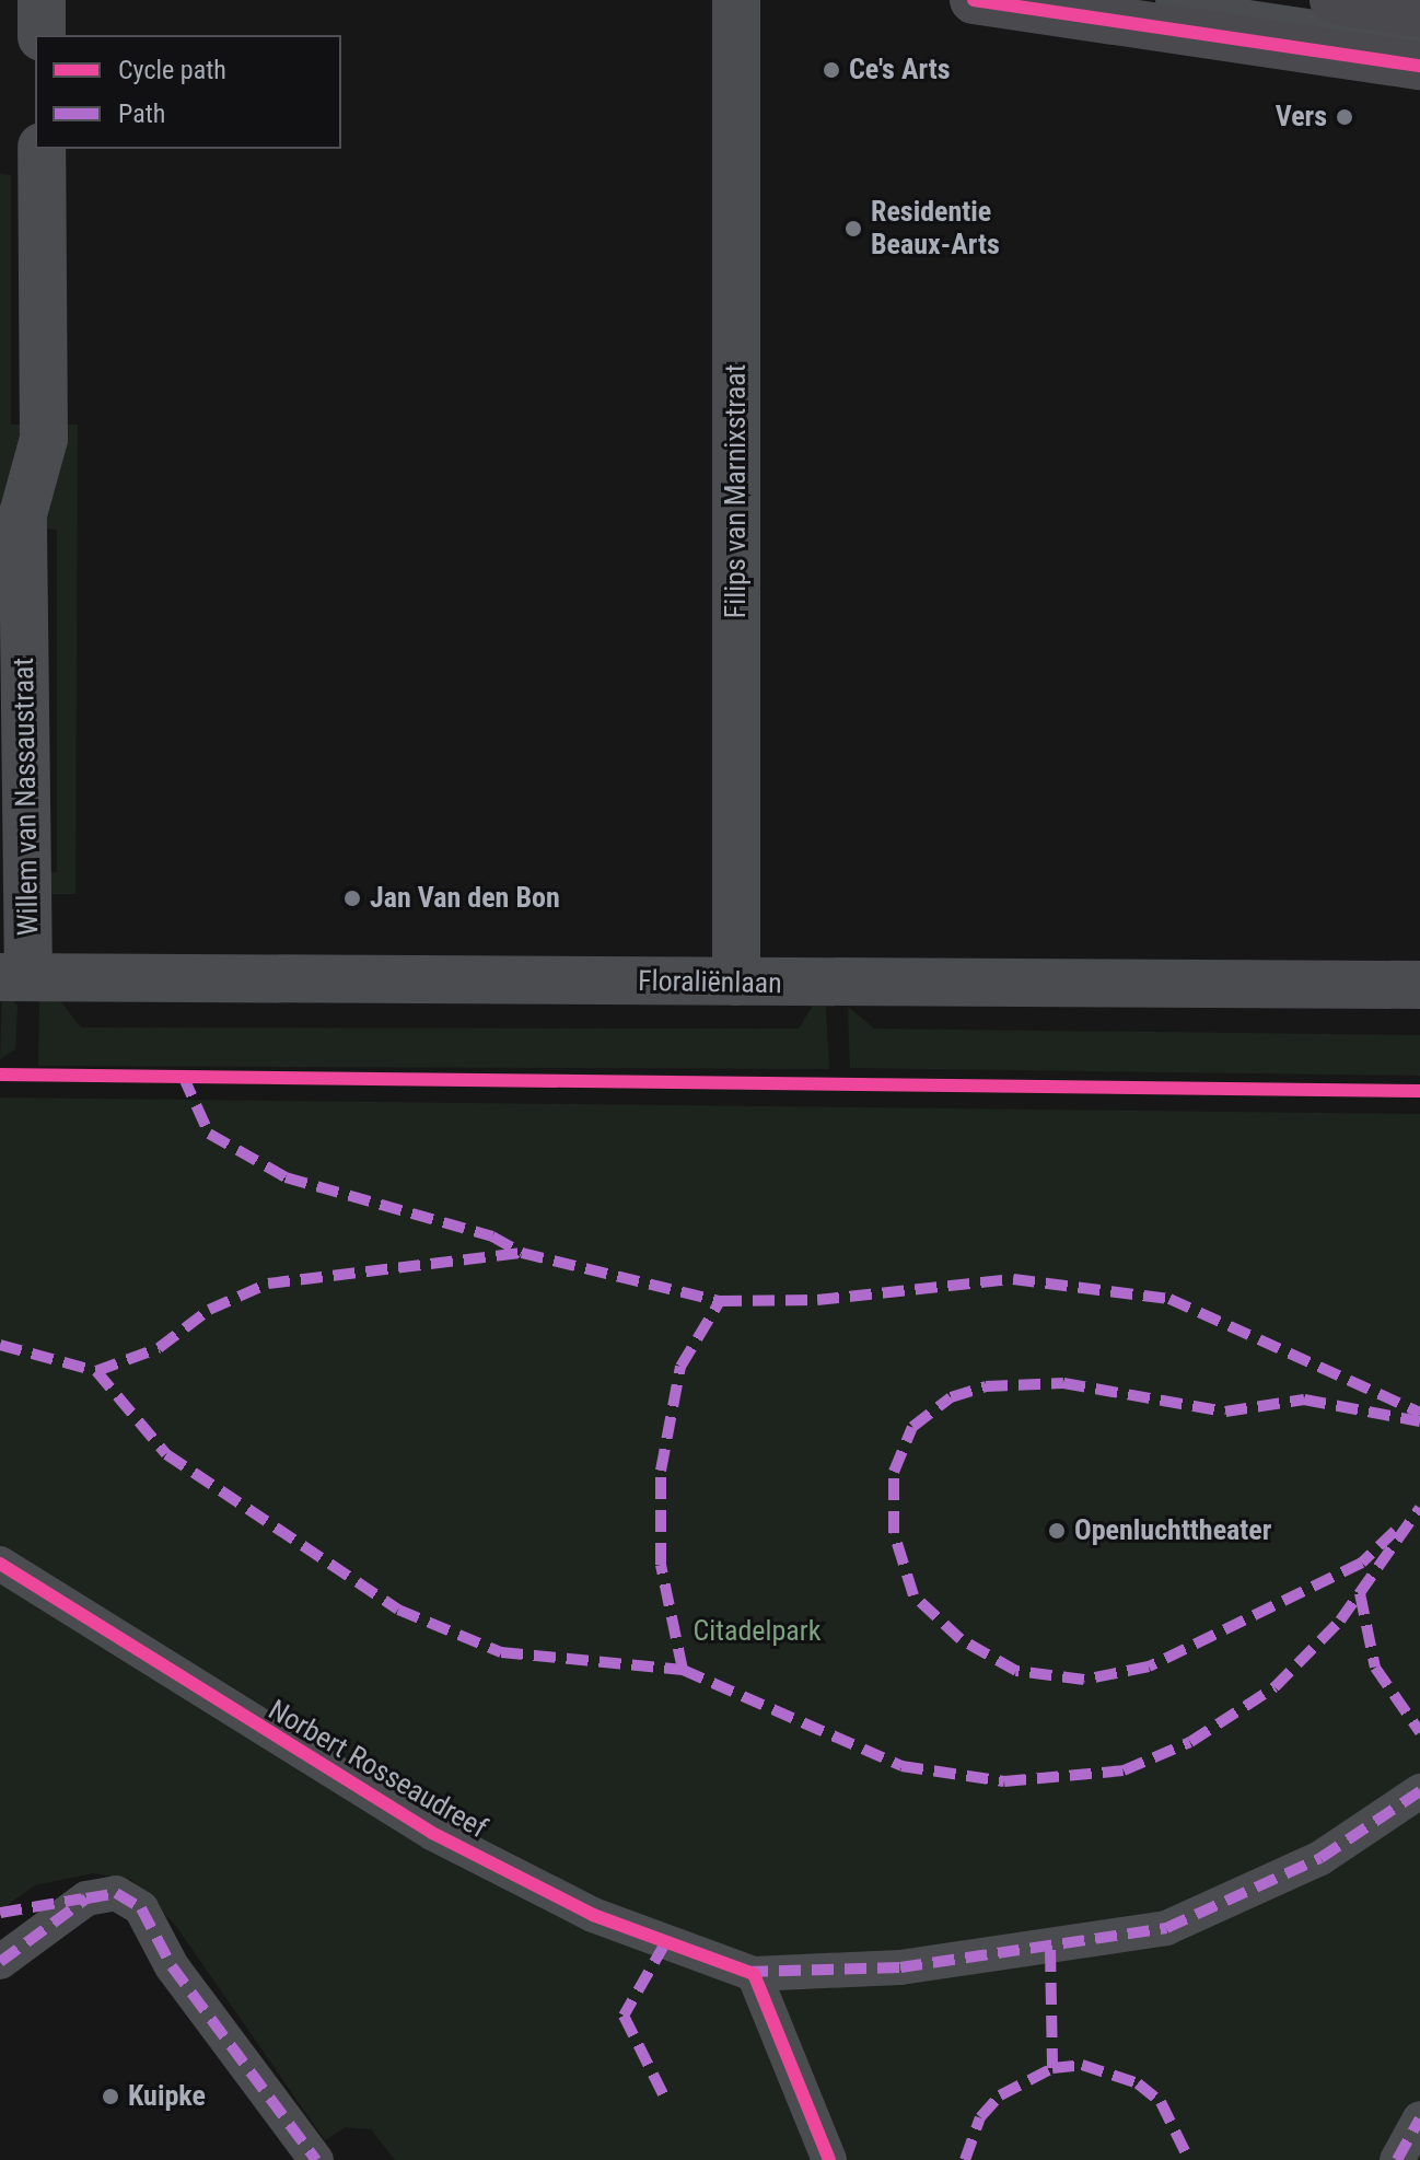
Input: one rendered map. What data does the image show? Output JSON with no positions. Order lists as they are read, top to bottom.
{
  "streets": {
    "street": [
      "Filips van Marnixstraat",
      "Willem van Nassaustraat",
      "Floraliënlaan",
      "Norbert Rosseaudreef"
    ]
  },
  "crossings": [
    ["Filips van Marnixstraat", "Floraliënlaan"],
    ["Willem van Nassaustraat", "Floraliënlaan"]
  ],
  "parks": ["Citadelpark"],
  "places": [
    "Ce's Arts",
    "Vers",
    "Residentie Beaux-Arts",
    "Jan Van den Bon",
    "Openluchttheater",
    "Kuipke"
  ],
  "legend": ["Cycle path", "Path"]
}
